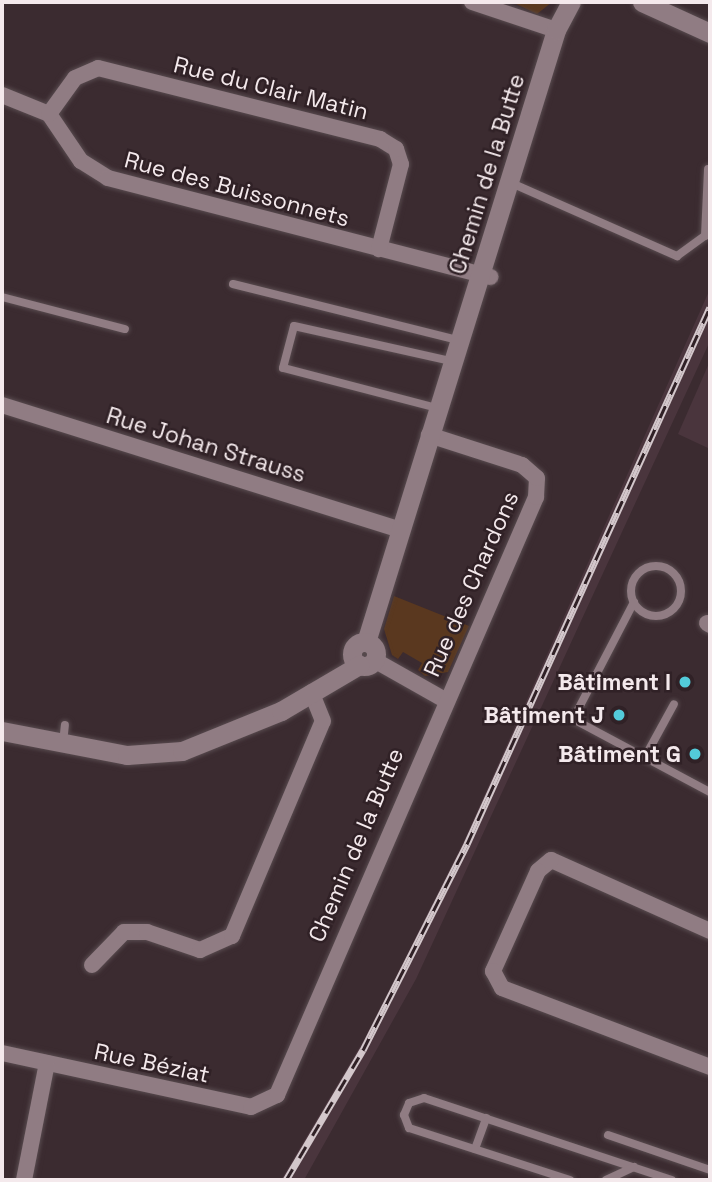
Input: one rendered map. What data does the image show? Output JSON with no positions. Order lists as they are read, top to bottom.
{
  "streets": {
    "street": [
      "Rue du Clair Matin",
      "Chemin de la Butte",
      "Rue des Buissonnets",
      "Rue Johan Strauss",
      "Rue des Chardons",
      "Rue Béziat"
    ]
  },
  "crossings": [
    ["Rue du Clair Matin", "Rue des Buissonnets"],
    ["Chemin de la Butte", "Rue des Buissonnets"],
    ["Chemin de la Butte", "Rue Johan Strauss"],
    ["Chemin de la Butte", "Rue des Chardons"],
    ["Chemin de la Butte", "Rue Béziat"]
  ],
  "places": ["Bâtiment I", "Bâtiment J", "Bâtiment G"]
}
